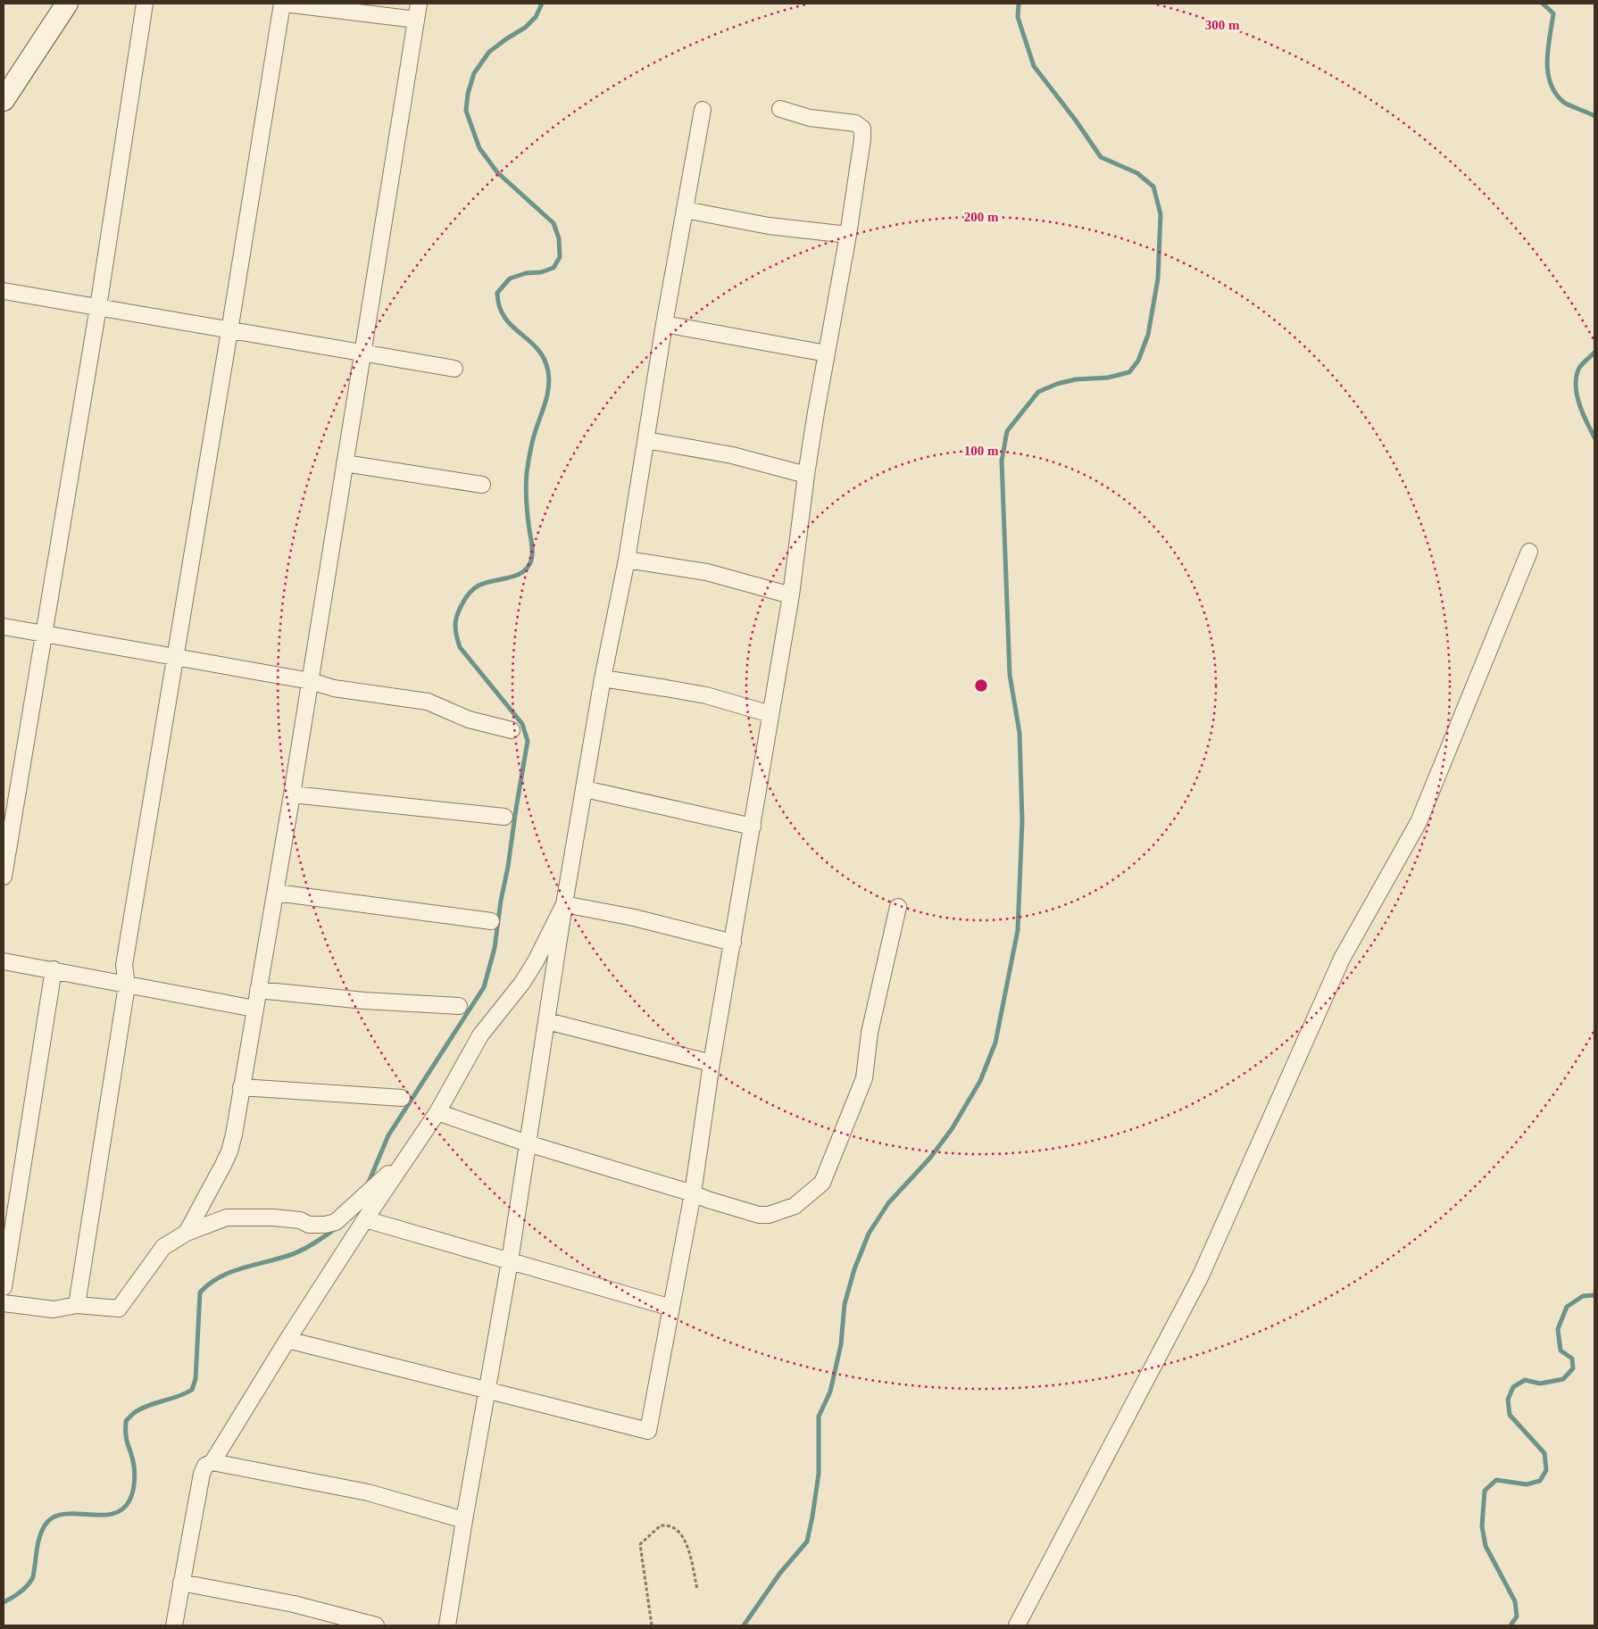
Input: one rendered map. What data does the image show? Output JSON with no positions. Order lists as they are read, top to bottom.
{
  "rings": ["300 m", "200 m", "100 m"]
}
